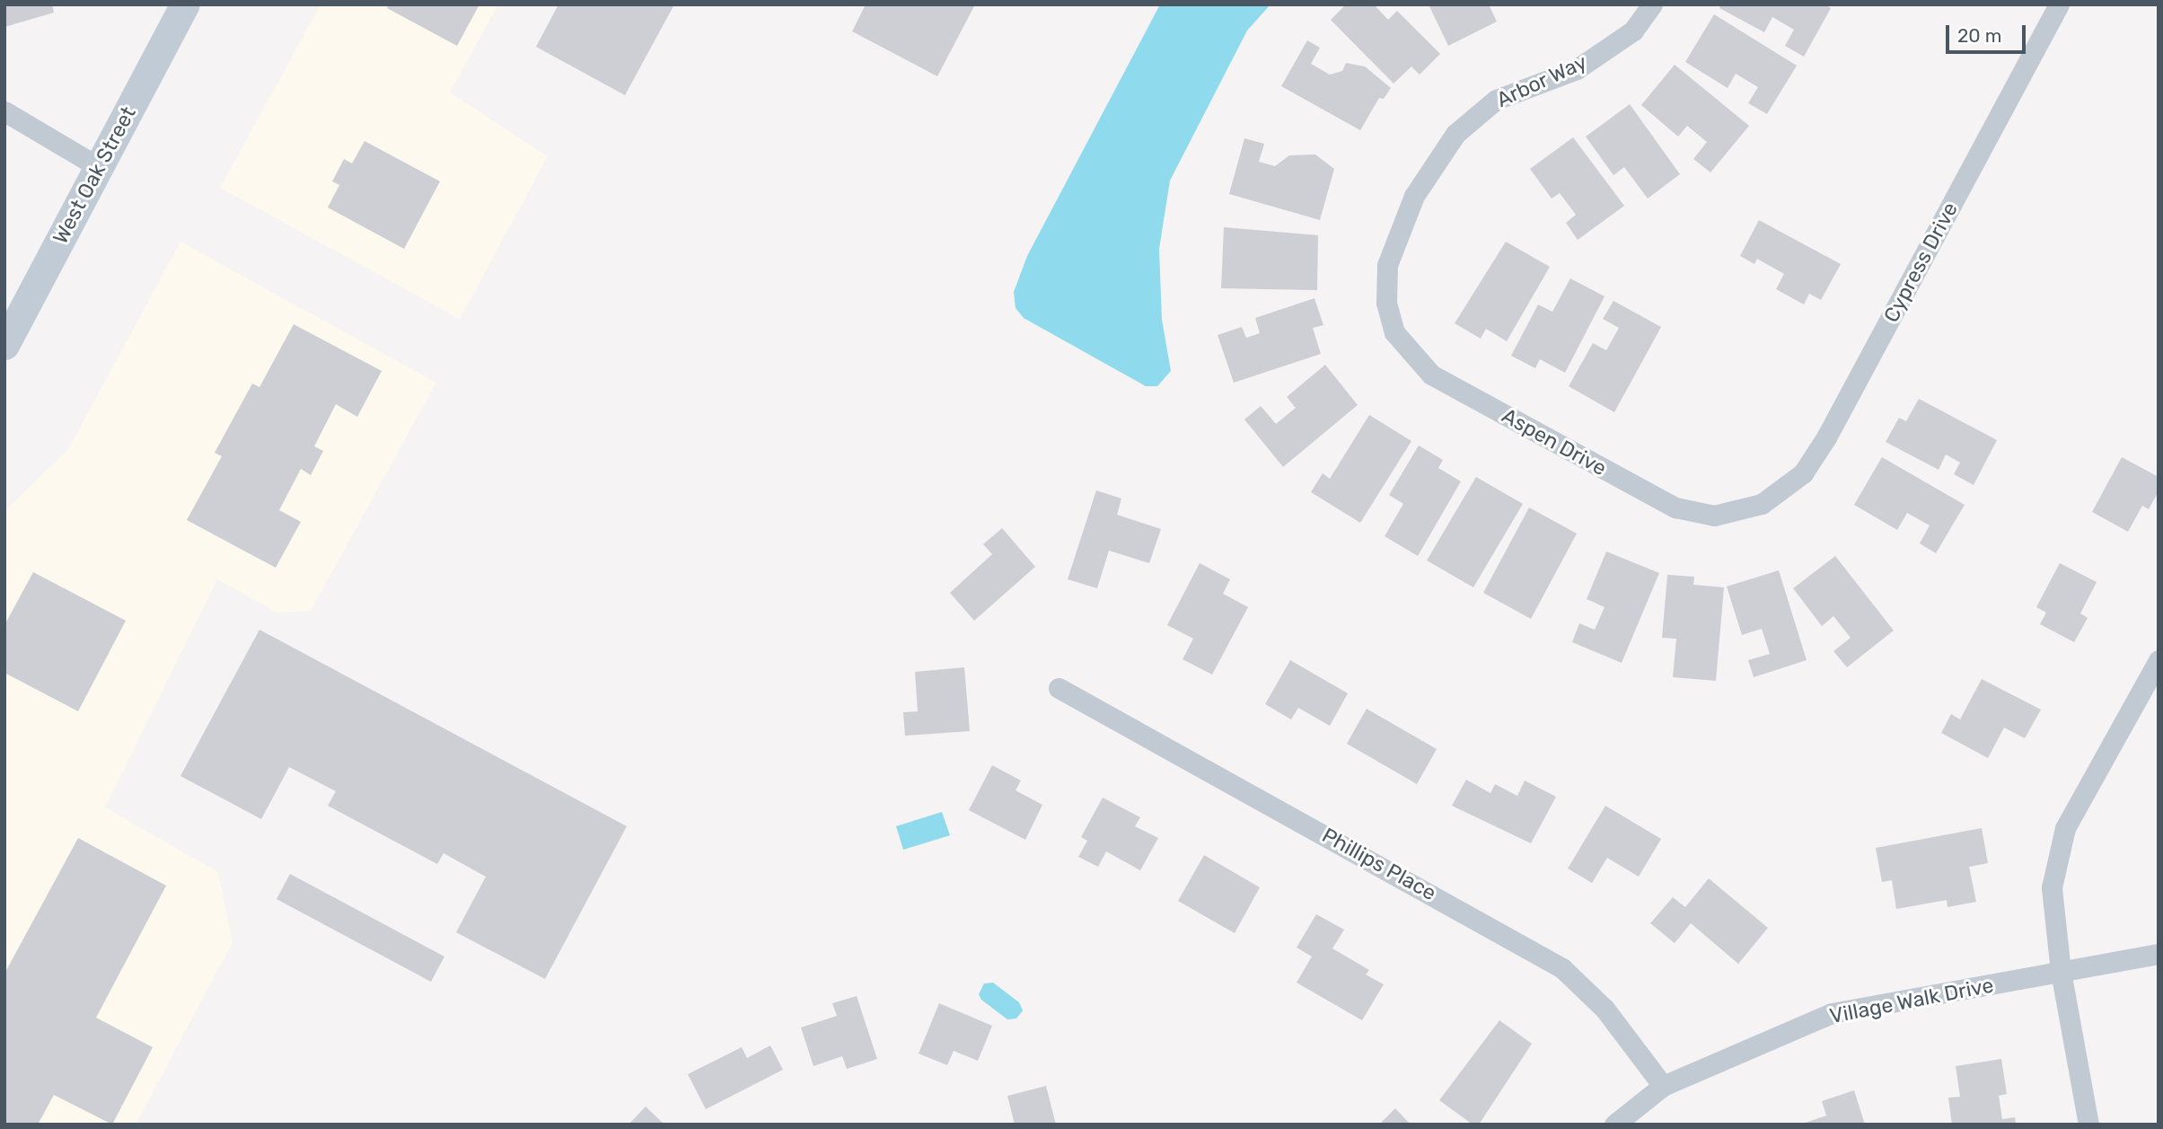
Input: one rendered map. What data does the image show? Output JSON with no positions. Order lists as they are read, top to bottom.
{
  "streets": {
    "main road": ["West Oak Street"],
    "street": [
      "Arbor Way",
      "Cypress Drive",
      "Aspen Drive",
      "Phillips Place",
      "Village Walk Drive"
    ]
  },
  "crossings": [
    ["Arbor Way", "Aspen Drive"],
    ["Cypress Drive", "Aspen Drive"],
    ["Phillips Place", "Village Walk Drive"]
  ],
  "scale_bar": "20 m"
}
